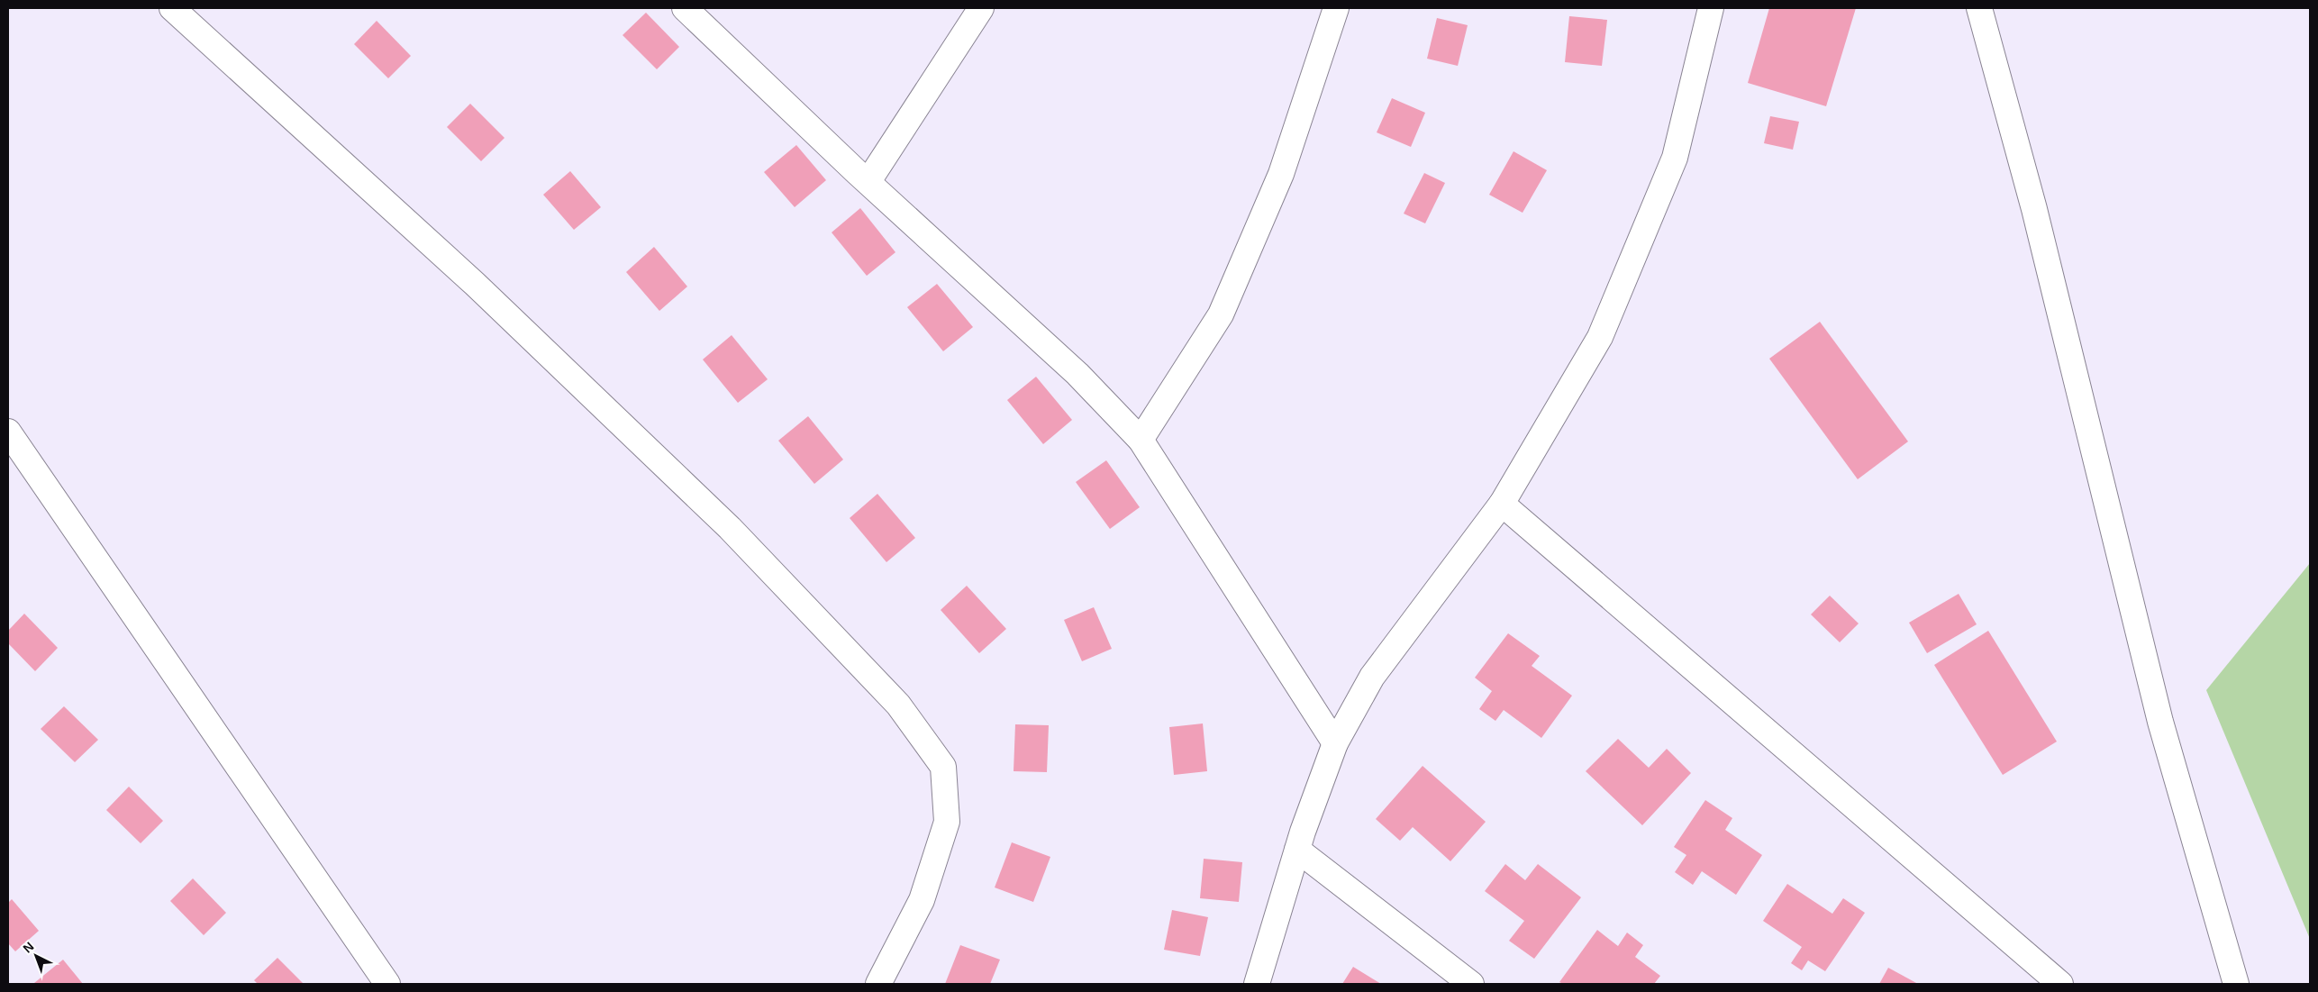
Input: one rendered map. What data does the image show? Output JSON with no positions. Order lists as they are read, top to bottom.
{
  "north": "top left"
}
